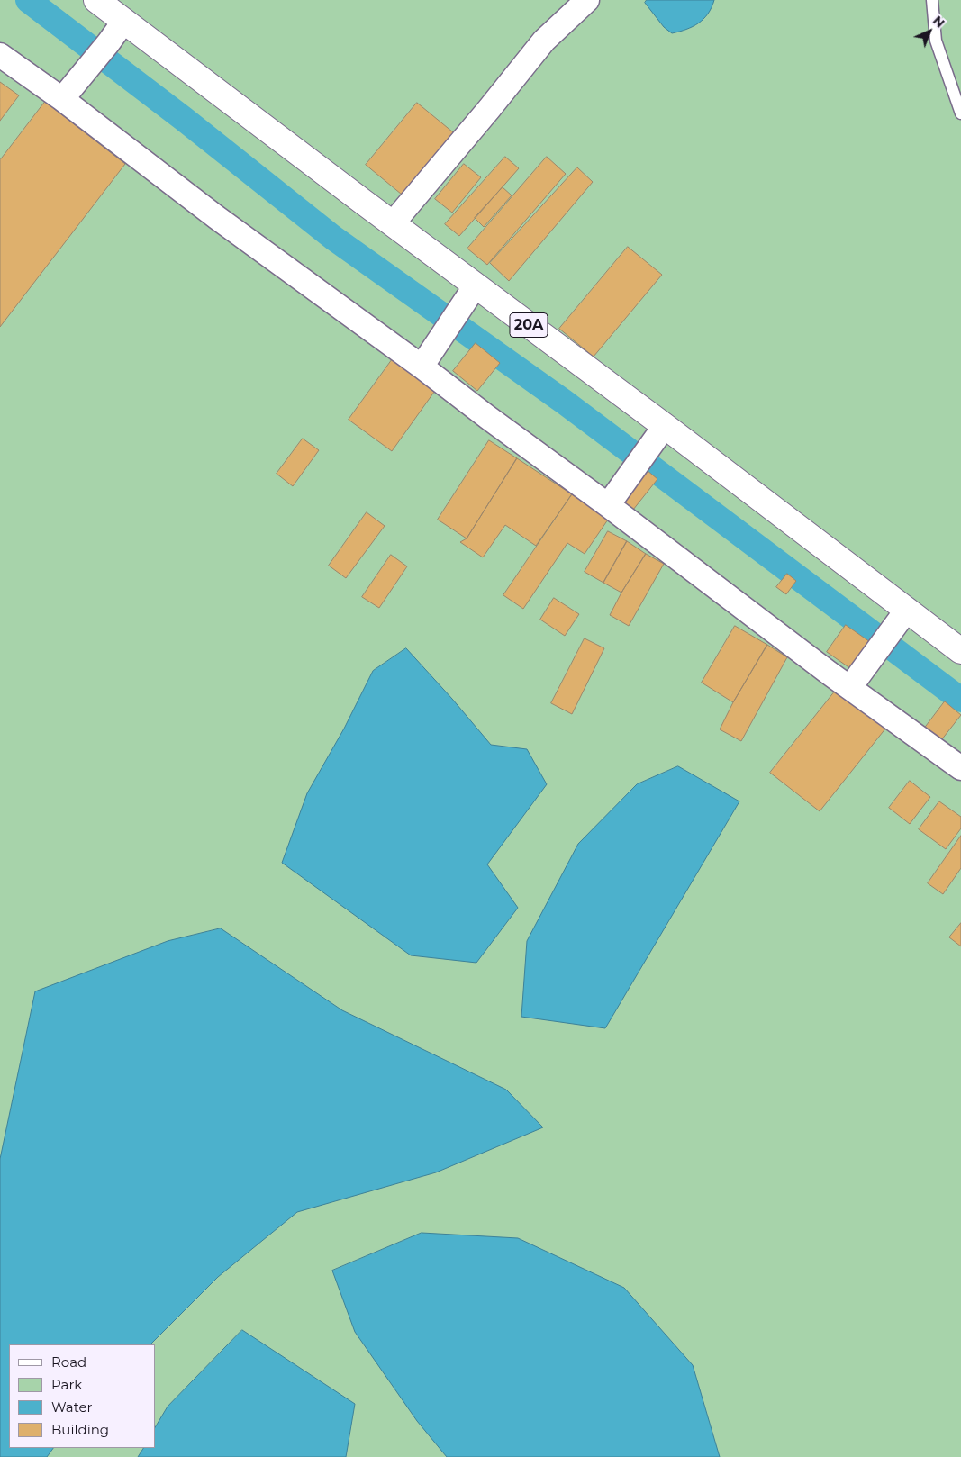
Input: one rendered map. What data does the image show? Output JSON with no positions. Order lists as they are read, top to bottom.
{
  "streets": {
    "main road": ["20A"]
  },
  "legend": [
    "Road",
    "Park",
    "Water",
    "Building"
  ],
  "north": "top right"
}
